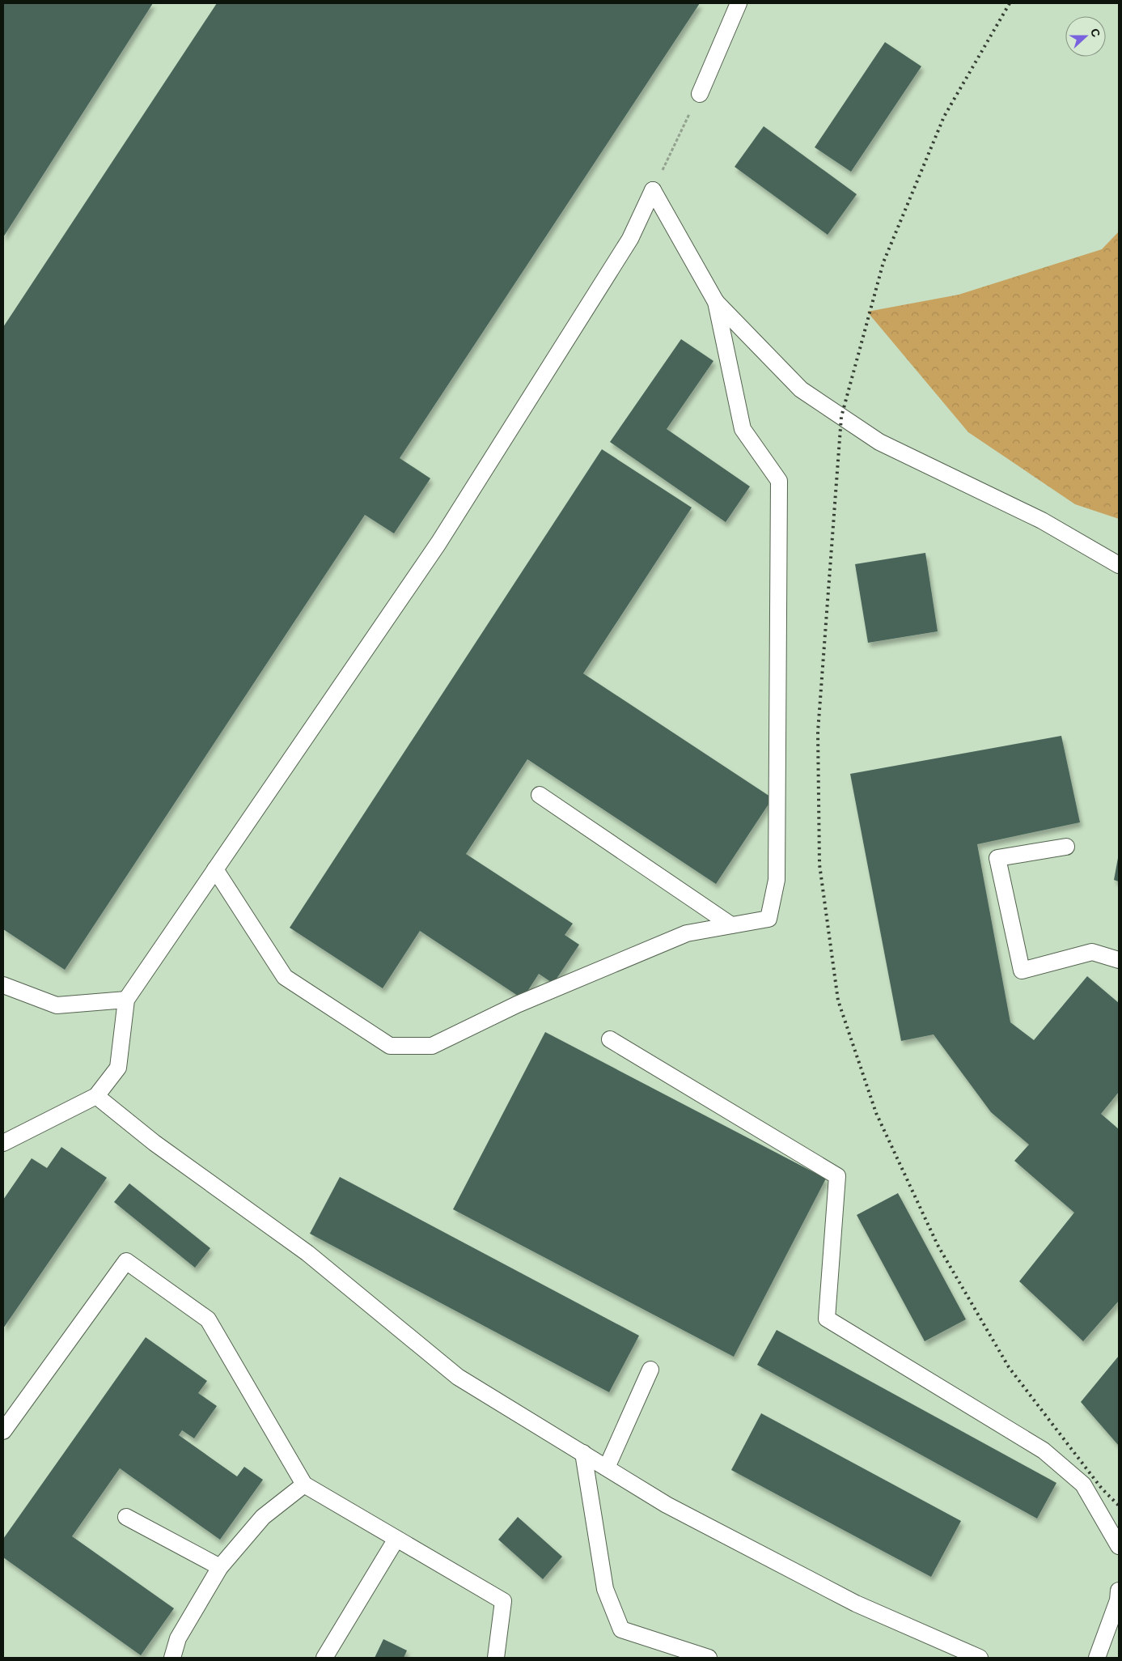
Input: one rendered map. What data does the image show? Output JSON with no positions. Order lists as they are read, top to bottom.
{
  "north": "right"
}
